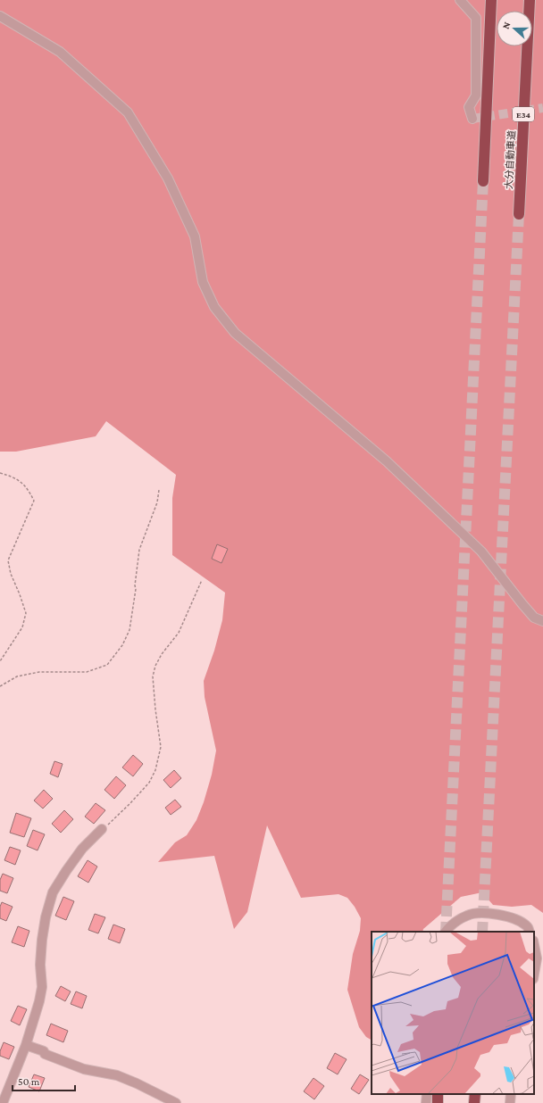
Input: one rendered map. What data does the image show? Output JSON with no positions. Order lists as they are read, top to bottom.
{
  "streets": {
    "highway": ["E34", "大分自動車道"]
  },
  "scale_bar": "50 m",
  "north": "left"
}
